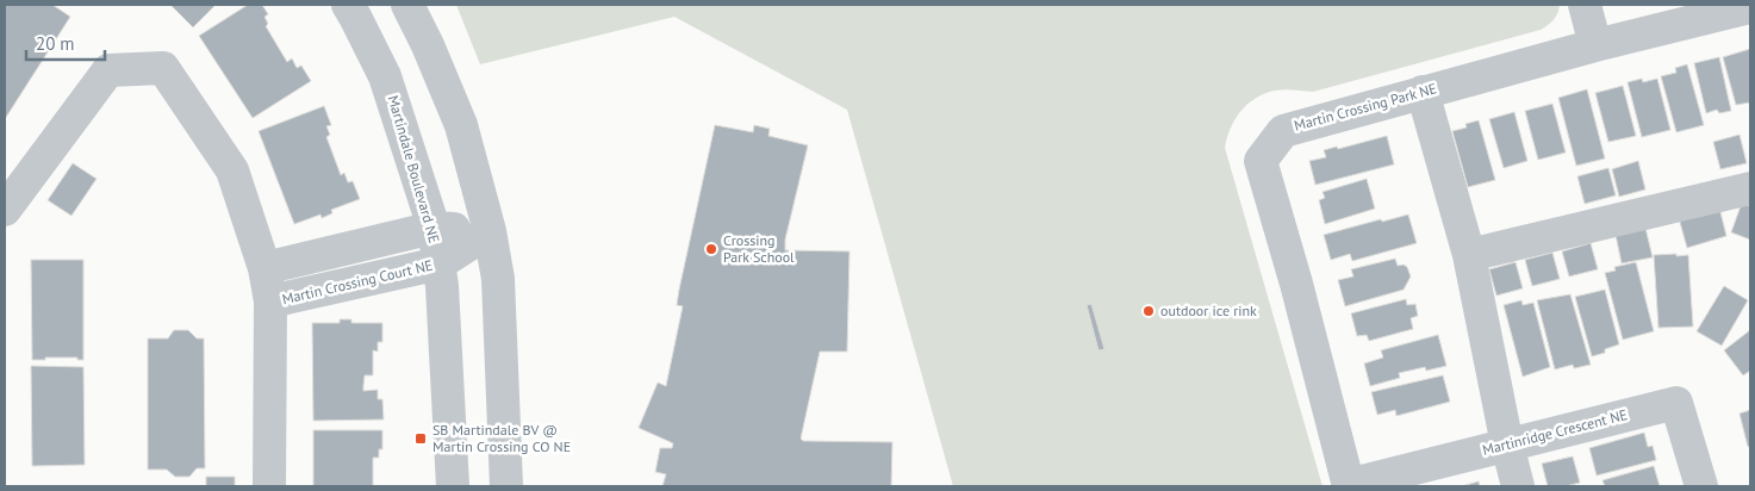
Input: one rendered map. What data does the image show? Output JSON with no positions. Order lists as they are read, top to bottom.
{
  "streets": {
    "street": [
      "Martin Crossing Park NE",
      "Martindale Boulevard NE",
      "Martin Crossing Court NE",
      "Martinridge Crescent NE"
    ]
  },
  "crossings": [
    ["Martin Crossing Park NE", "Martinridge Crescent NE"],
    ["Martindale Boulevard NE", "Martin Crossing Court NE"]
  ],
  "places": {
    "other": ["Crossing Park School", "outdoor ice rink"],
    "transit": ["SB Martindale BV @ Martin Crossing CO NE"]
  },
  "scale_bar": "20 m"
}
